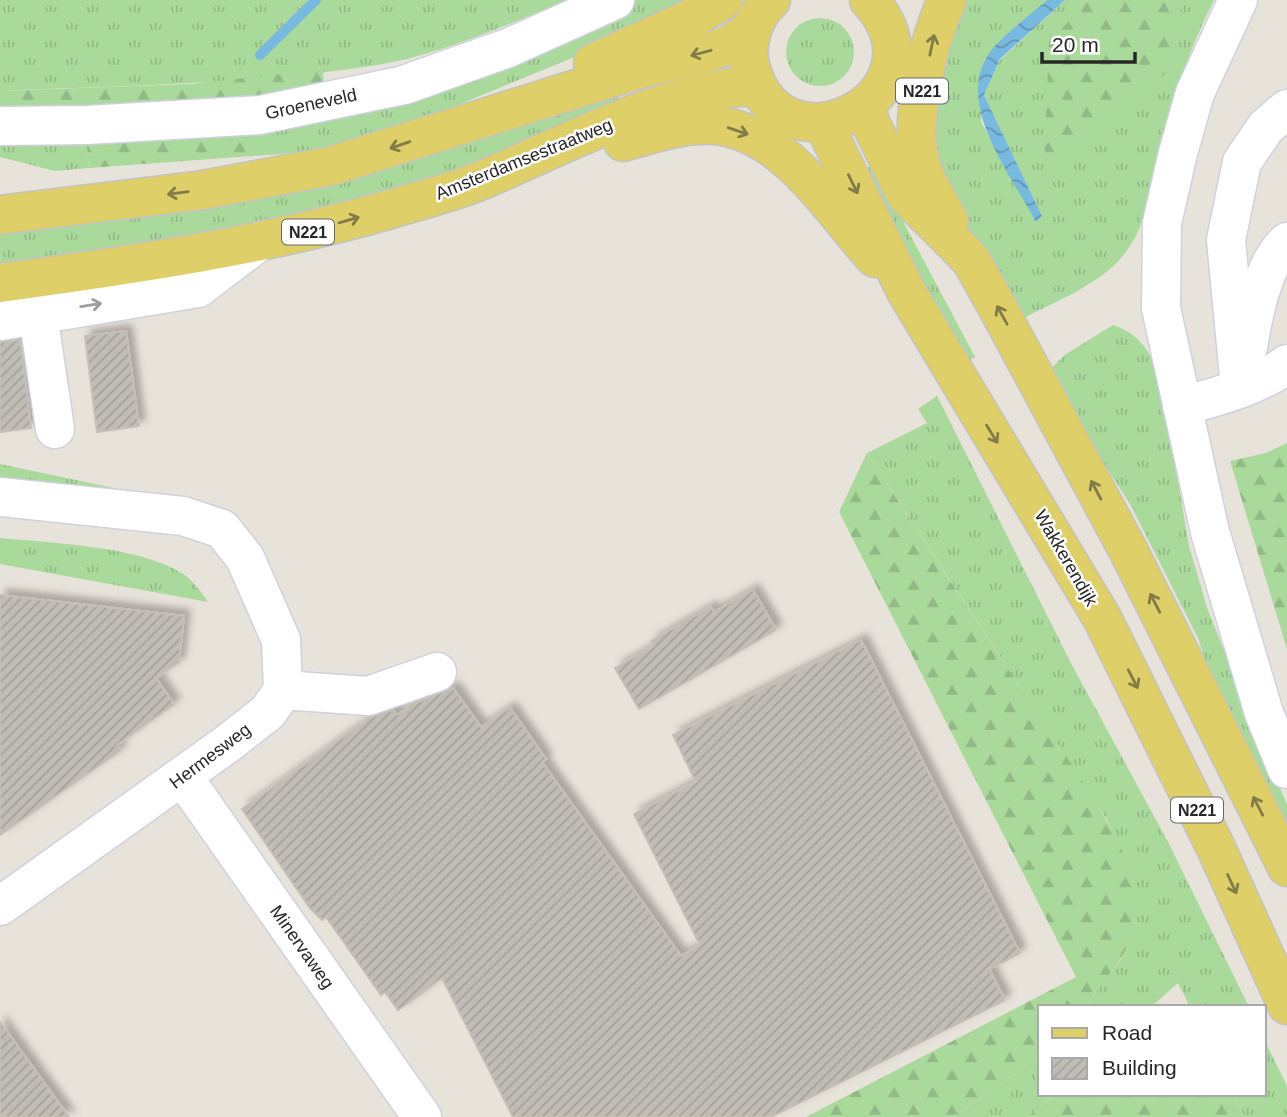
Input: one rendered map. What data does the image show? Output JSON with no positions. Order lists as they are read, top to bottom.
{
  "streets": {
    "main road": ["N221", "Amsterdamsestraatweg", "Wakkerendijk"],
    "street": ["Groeneveld", "Hermesweg", "Minervaweg"]
  },
  "crossings": [
    ["N221", "Amsterdamsestraatweg"],
    ["N221", "Wakkerendijk"],
    ["Hermesweg", "Minervaweg"]
  ],
  "legend": ["Road", "Building"],
  "scale_bar": "20 m"
}
